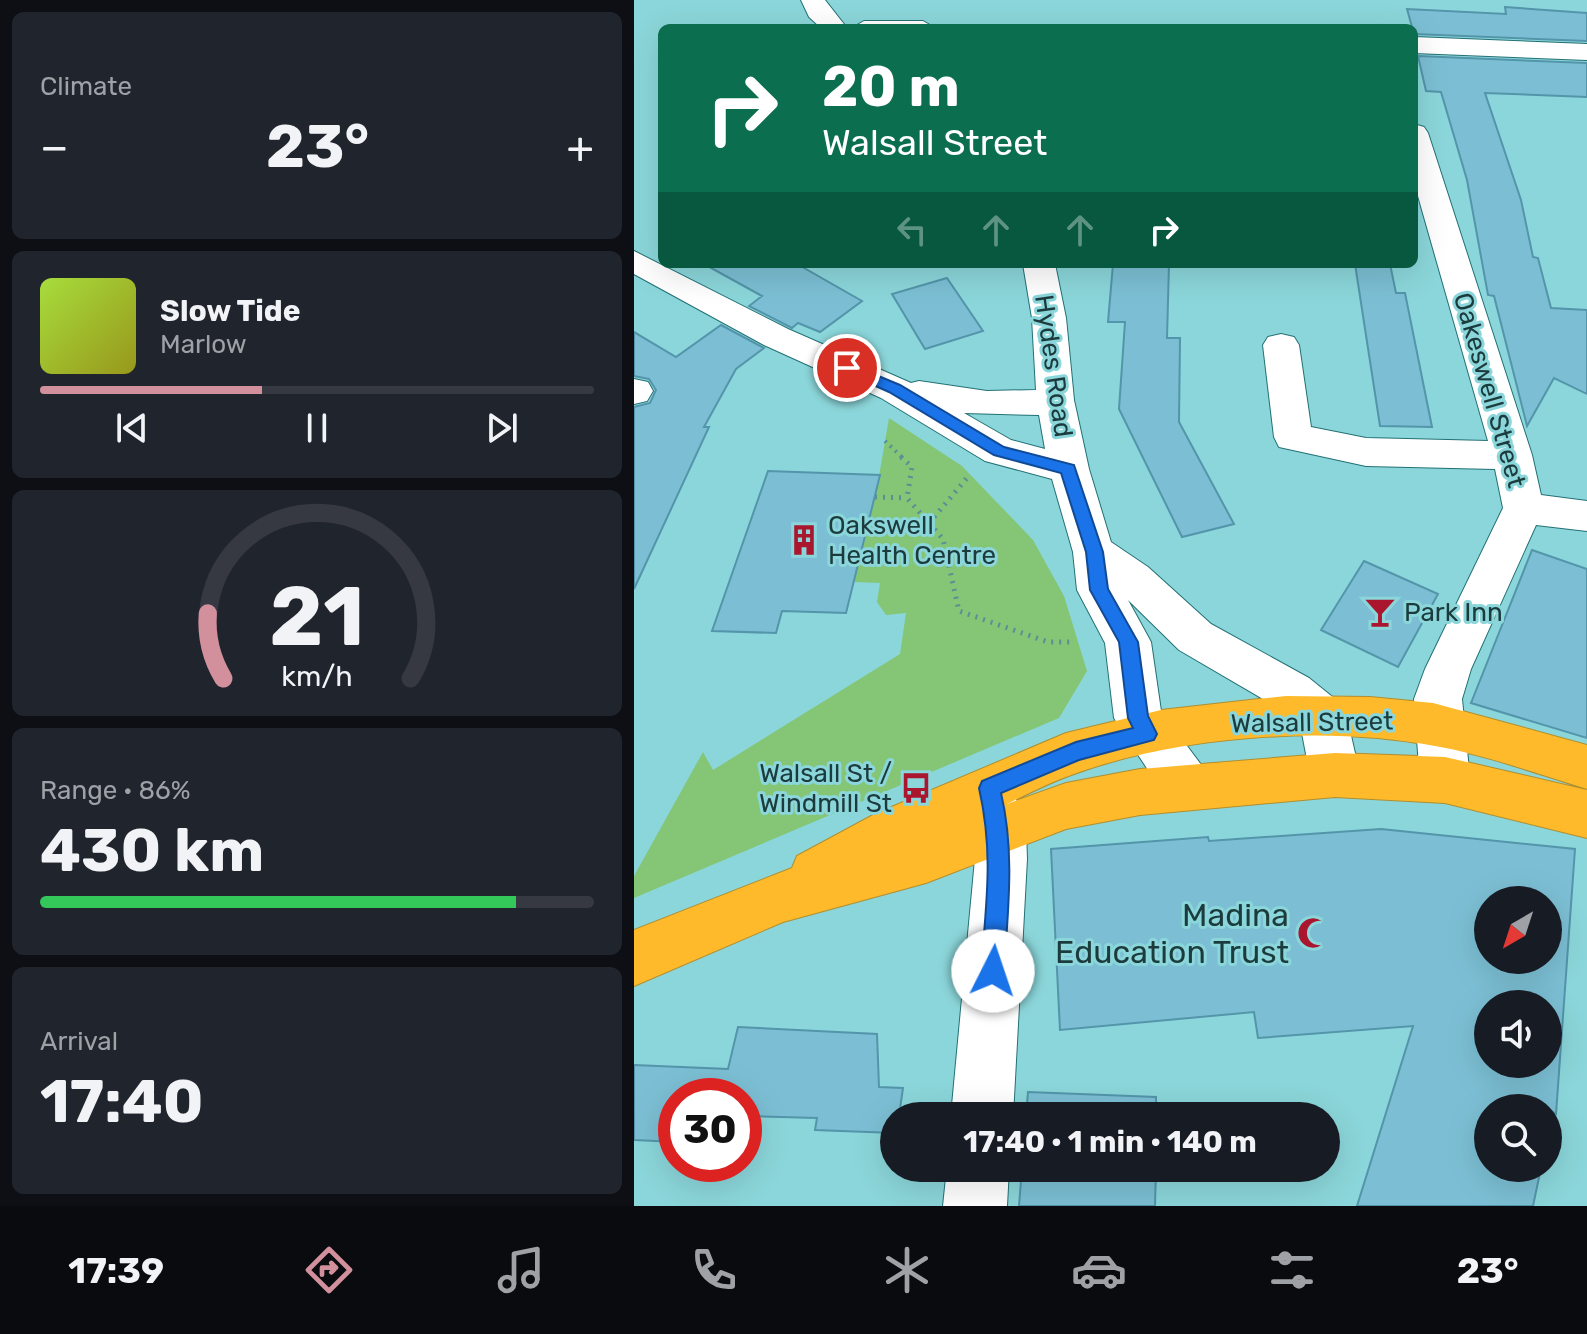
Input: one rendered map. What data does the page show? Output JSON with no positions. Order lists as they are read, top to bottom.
{
  "streets": {
    "highway": ["Walsall Street"],
    "street": ["Hydes Road", "Oakeswell Street"]
  },
  "crossings": [
    ["Oakeswell Street", "Walsall Street"]
  ],
  "places": {
    "building": ["Oakswell Health Centre"],
    "bar": ["Park Inn"],
    "bus stop": ["Walsall St / Windmill St"],
    "mosque": ["Madina Education Trust"]
  },
  "north": "bottom left",
  "page": {
    "tile": [
      "Climate",
      ["Range · 86%", "430 km"],
      ["Arrival", "17:40"]
    ],
    "turn": ["20 m", "Walsall Street"],
    "heat": ["−", "23°", "+"],
    "song": ["Slow Tide", "Marlow"],
    "limit": "30",
    "trip": "17:40 · 1 min · 140 m",
    "tabs": ["17:39", "23°"],
    "gauge": ["21", "km/h"]
  }
}
